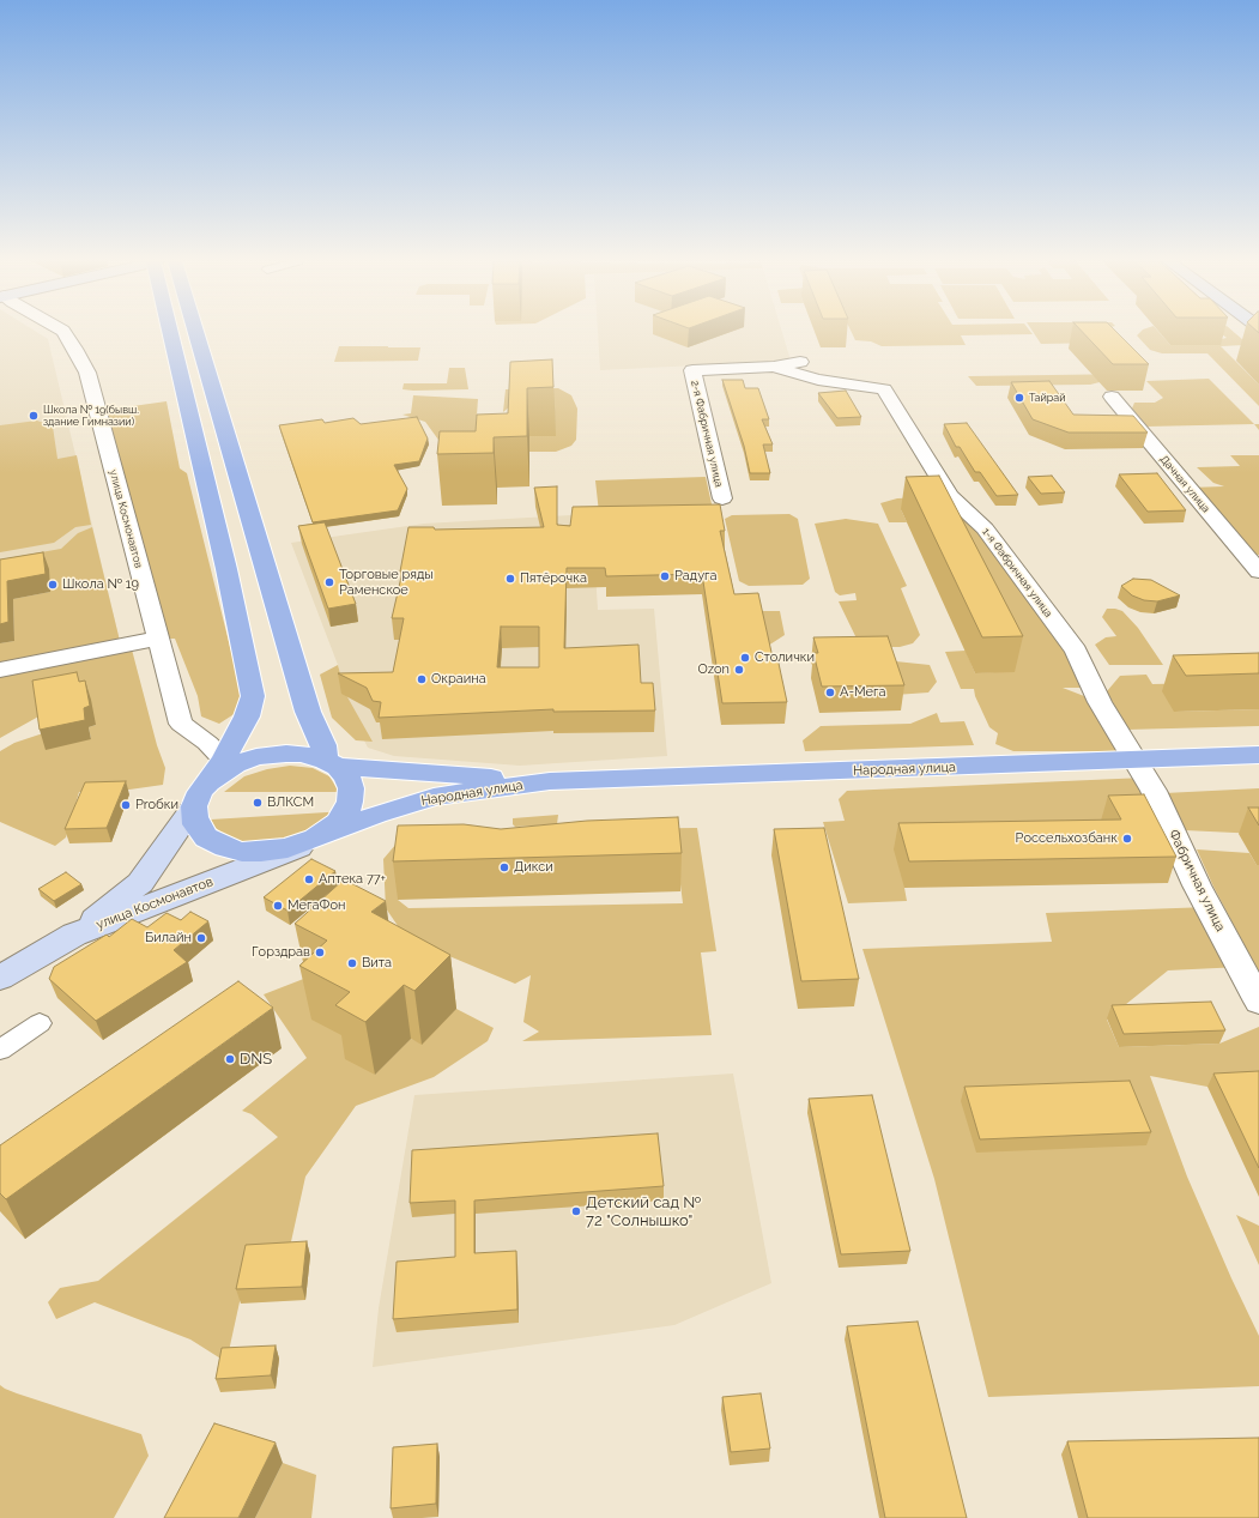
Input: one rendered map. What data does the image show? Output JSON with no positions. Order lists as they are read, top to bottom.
{
  "streets": {
    "main road": ["улица Космонавтов", "Народная улица"],
    "street": [
      "2-я Фабричная улица",
      "Дачная улица",
      "1-я Фабричная улица",
      "Фабричная улица"
    ]
  },
  "crossings": [
    ["2-я Фабричная улица", "1-я Фабричная улица"],
    ["улица Космонавтов", "Народная улица"],
    ["1-я Фабричная улица", "Народная улица"],
    ["1-я Фабричная улица", "Фабричная улица"],
    ["Народная улица", "Фабричная улица"]
  ],
  "places": [
    "Тайрай",
    "Школа № 19(бывш. здание Гимназии)",
    "Радуга",
    "Пятёрочка",
    "Торговые ряды Раменское",
    "Школа № 19",
    "Столички",
    "Ozon",
    "Окраина",
    "А-Мега",
    "ВЛКСМ",
    "Proбки",
    "Россельхозбанк",
    "Дикси",
    "Аптека 77+",
    "МегаФон",
    "Билайн",
    "Горздрав",
    "Вита",
    "DNS",
    "Детский сад № 72 \"Солнышко\""
  ]
}
